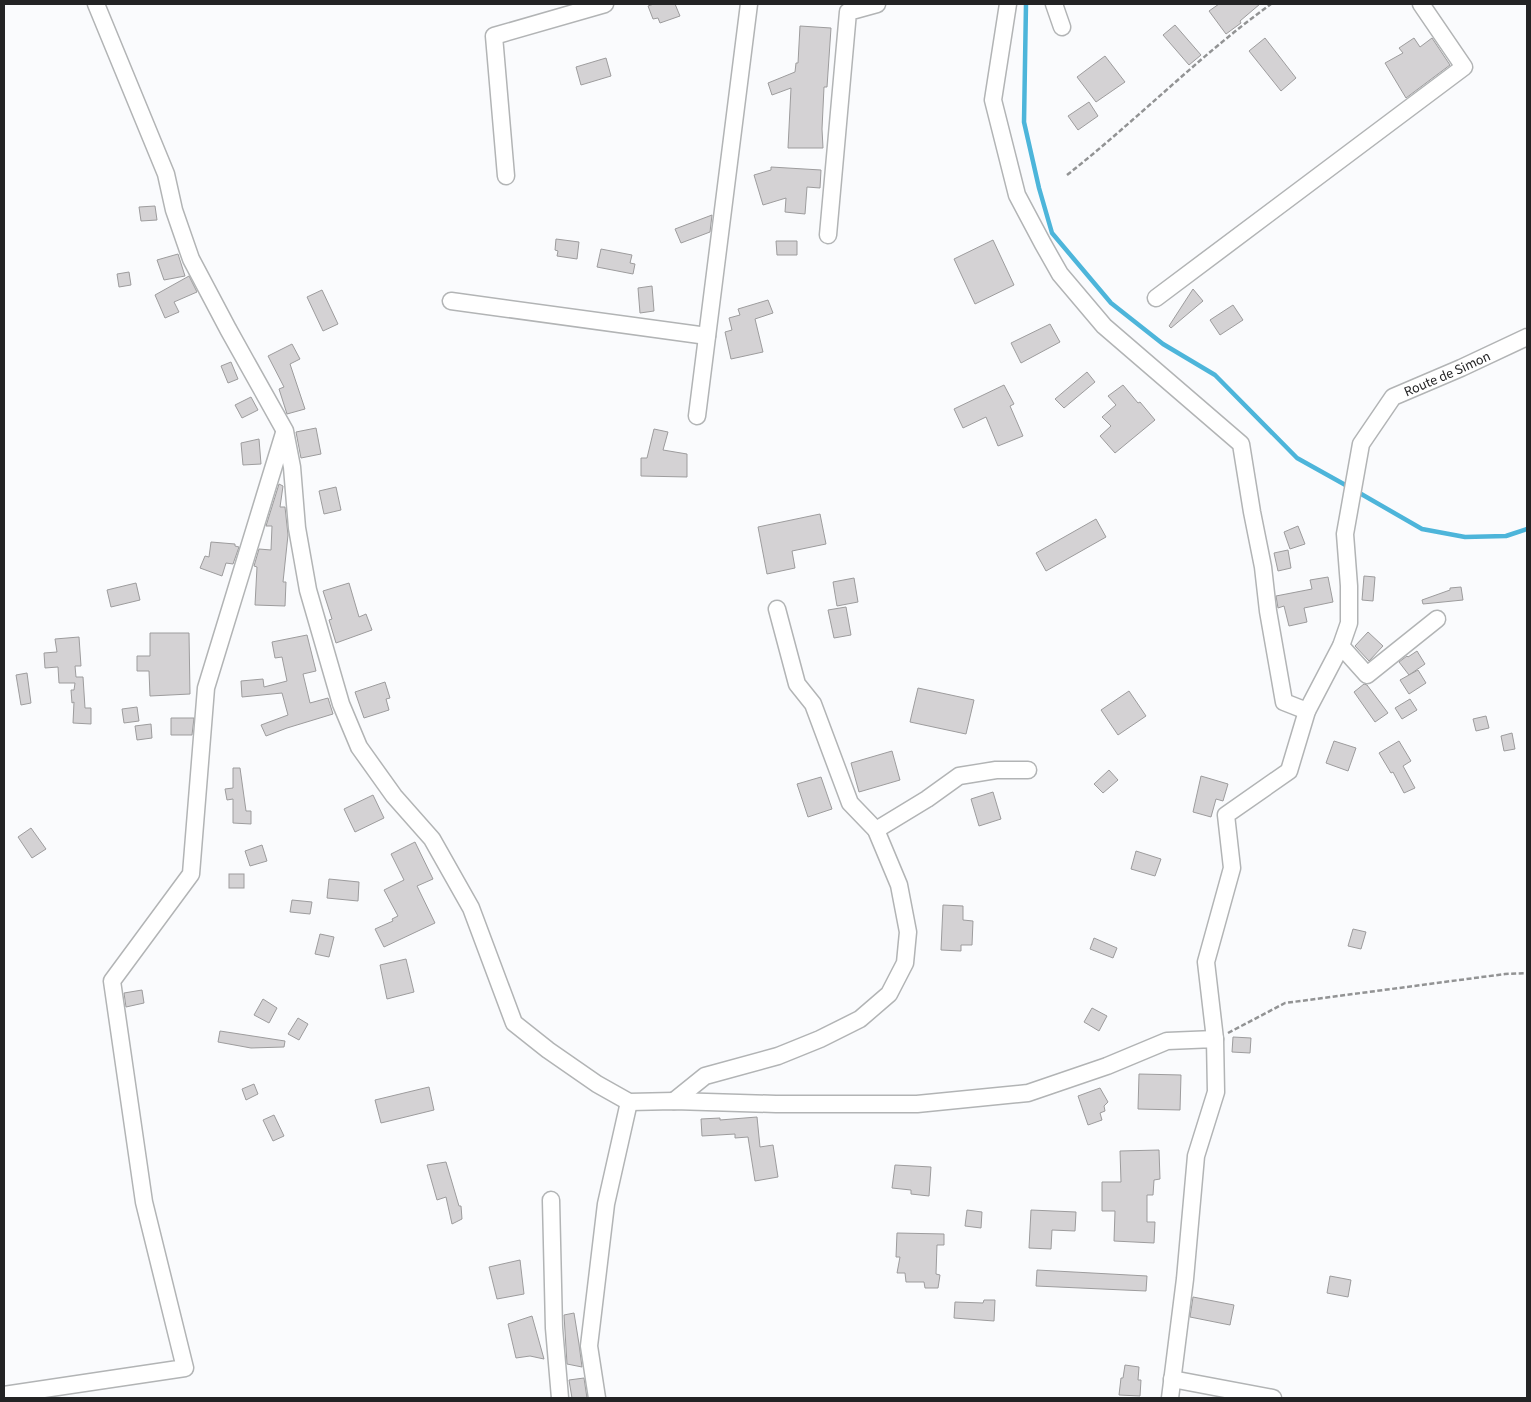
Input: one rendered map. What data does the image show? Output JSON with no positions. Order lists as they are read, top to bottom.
{
  "streets": {
    "street": ["Route de Simon"]
  }
}
